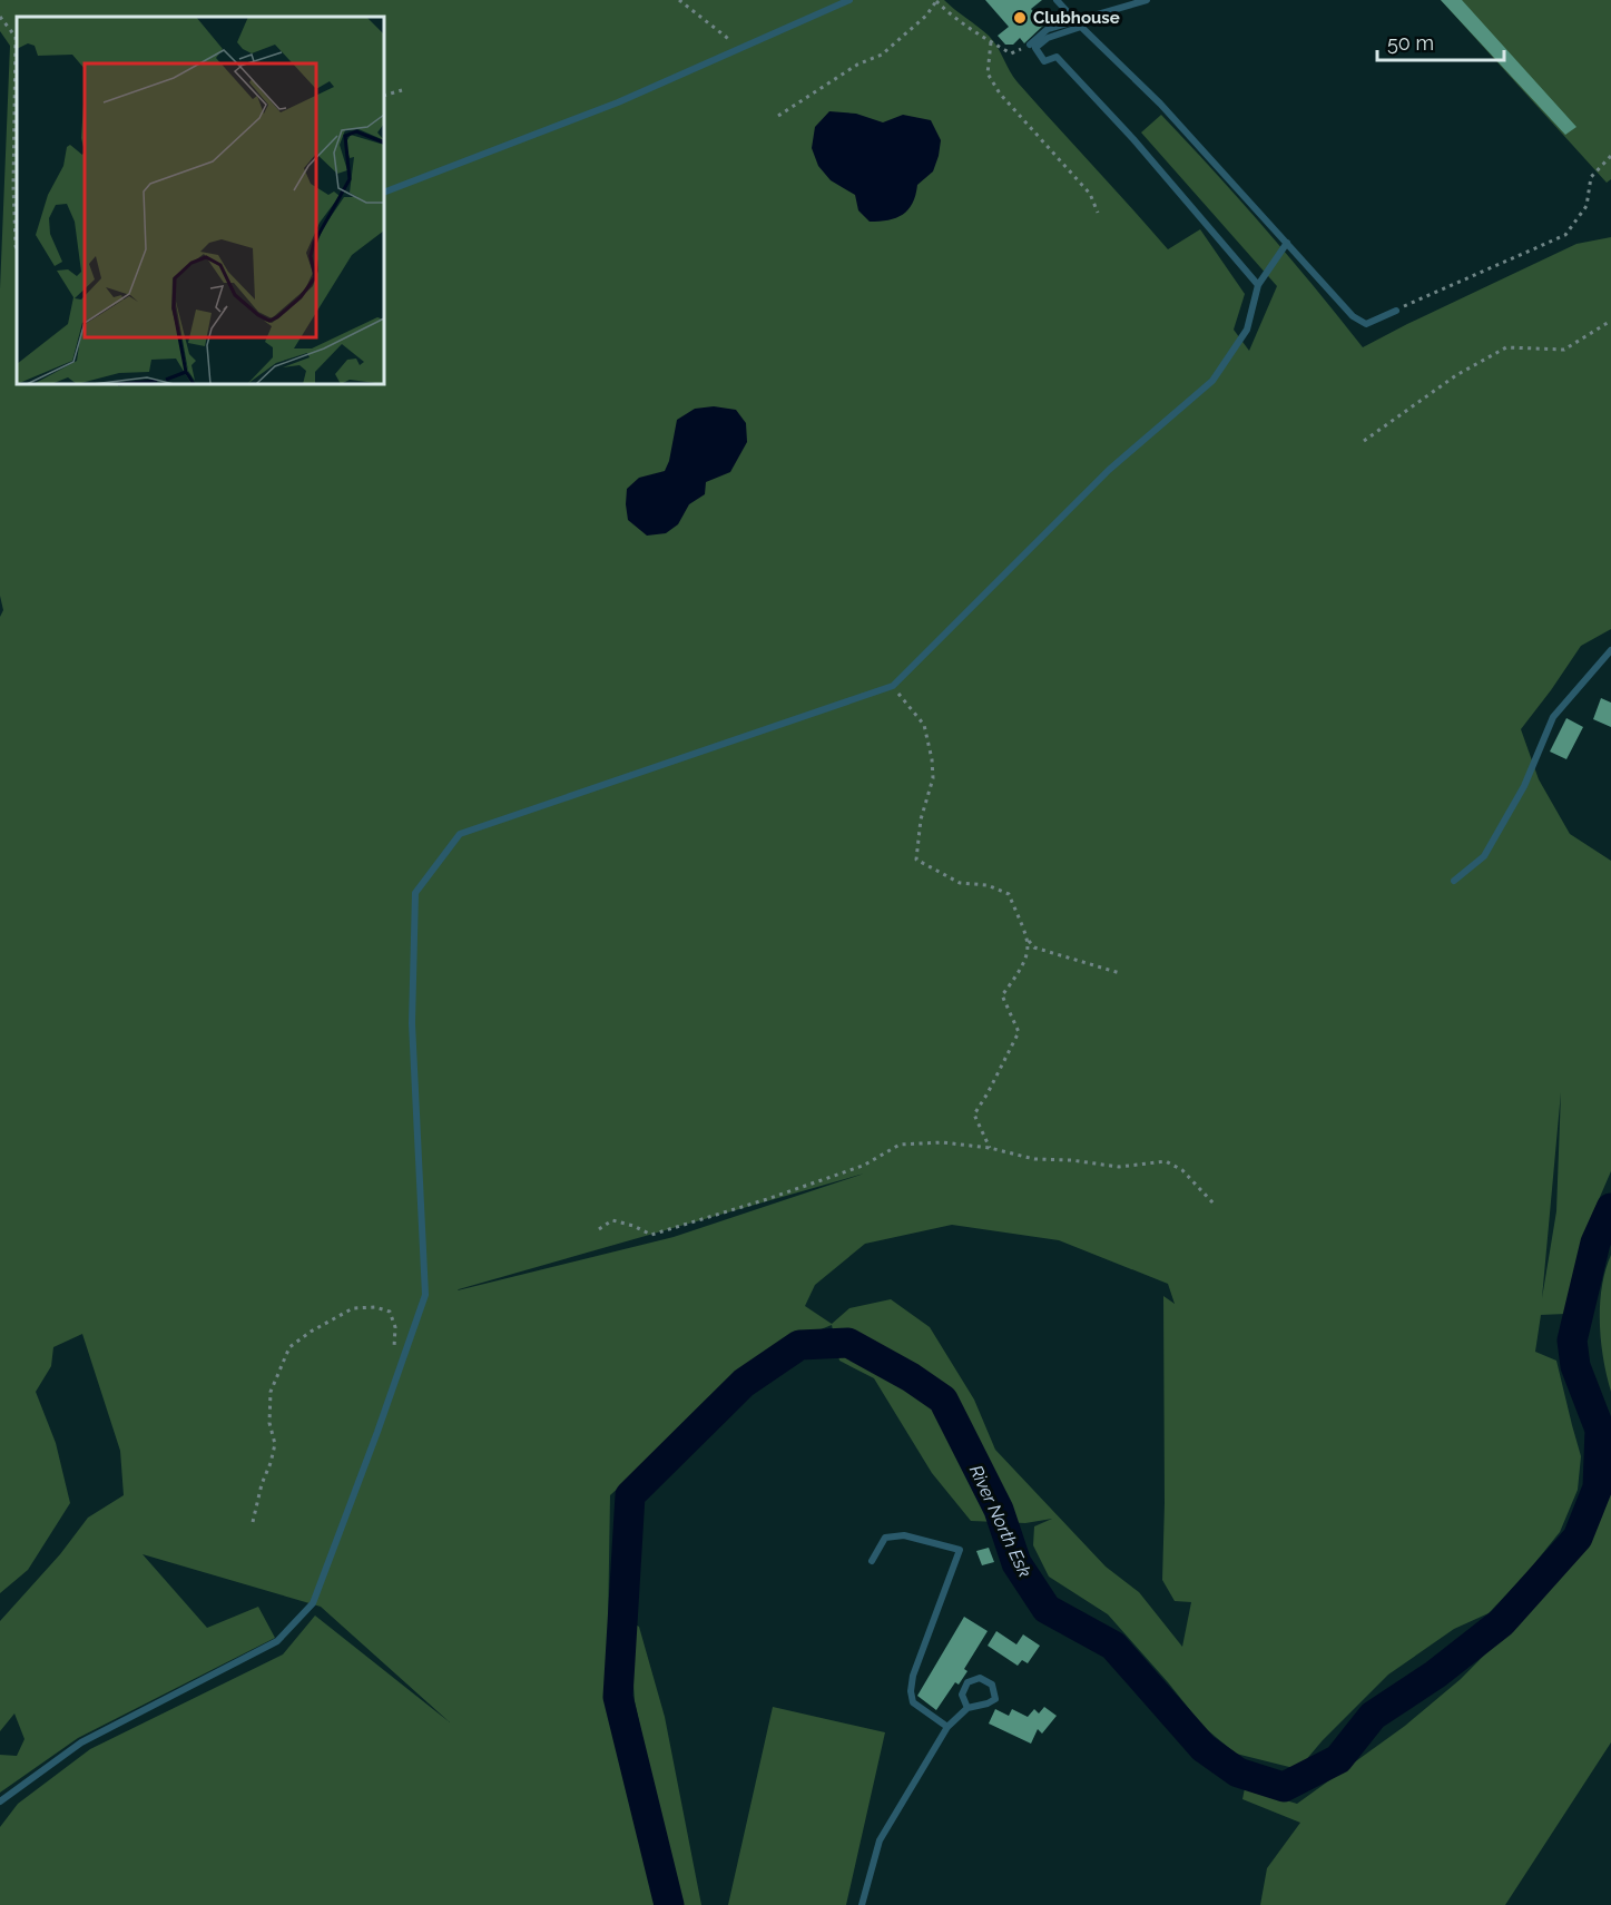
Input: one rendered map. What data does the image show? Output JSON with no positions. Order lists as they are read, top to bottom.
{
  "water": ["River North Esk"],
  "places": ["Clubhouse"],
  "scale_bar": "50 m"
}
